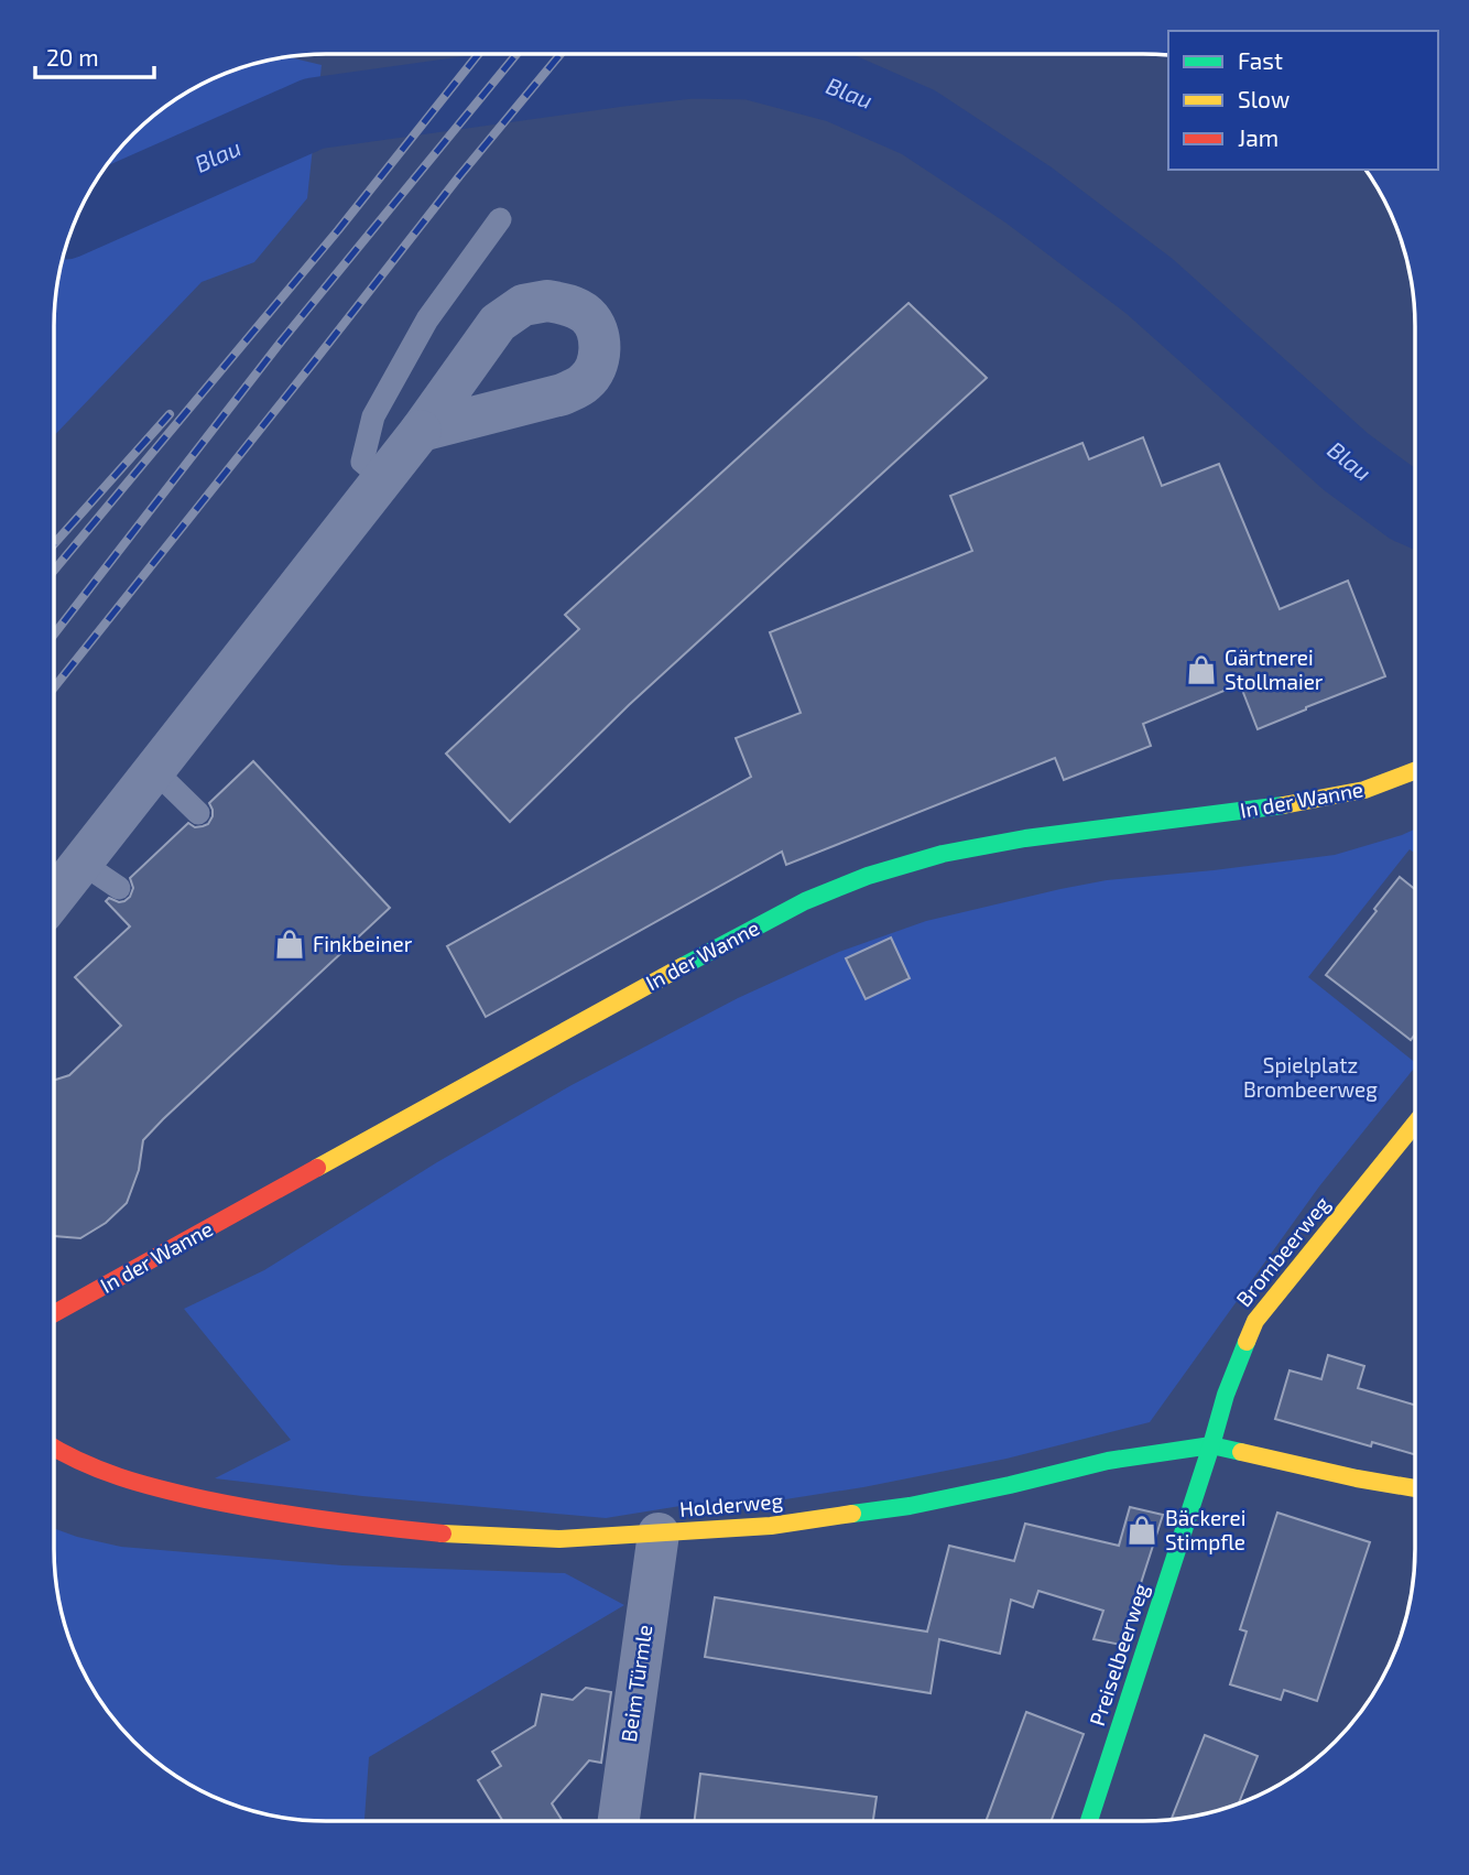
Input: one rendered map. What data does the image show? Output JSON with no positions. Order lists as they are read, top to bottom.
{
  "streets": {
    "street": [
      "In der Wanne",
      "Brombeerweg",
      "Holderweg",
      "Preiselbeerweg",
      "Beim Türmle"
    ]
  },
  "crossings": [
    ["Brombeerweg", "Holderweg"],
    ["Brombeerweg", "Preiselbeerweg"],
    ["Holderweg", "Preiselbeerweg"],
    ["Holderweg", "Beim Türmle"]
  ],
  "water": ["Blau"],
  "parks": ["Spielplatz Brombeerweg"],
  "places": {
    "shop": ["Gärtnerei Stollmaier", "Finkbeiner", "Bäckerei Stimpfle"]
  },
  "legend": ["Fast", "Slow", "Jam"],
  "scale_bar": "20 m"
}
